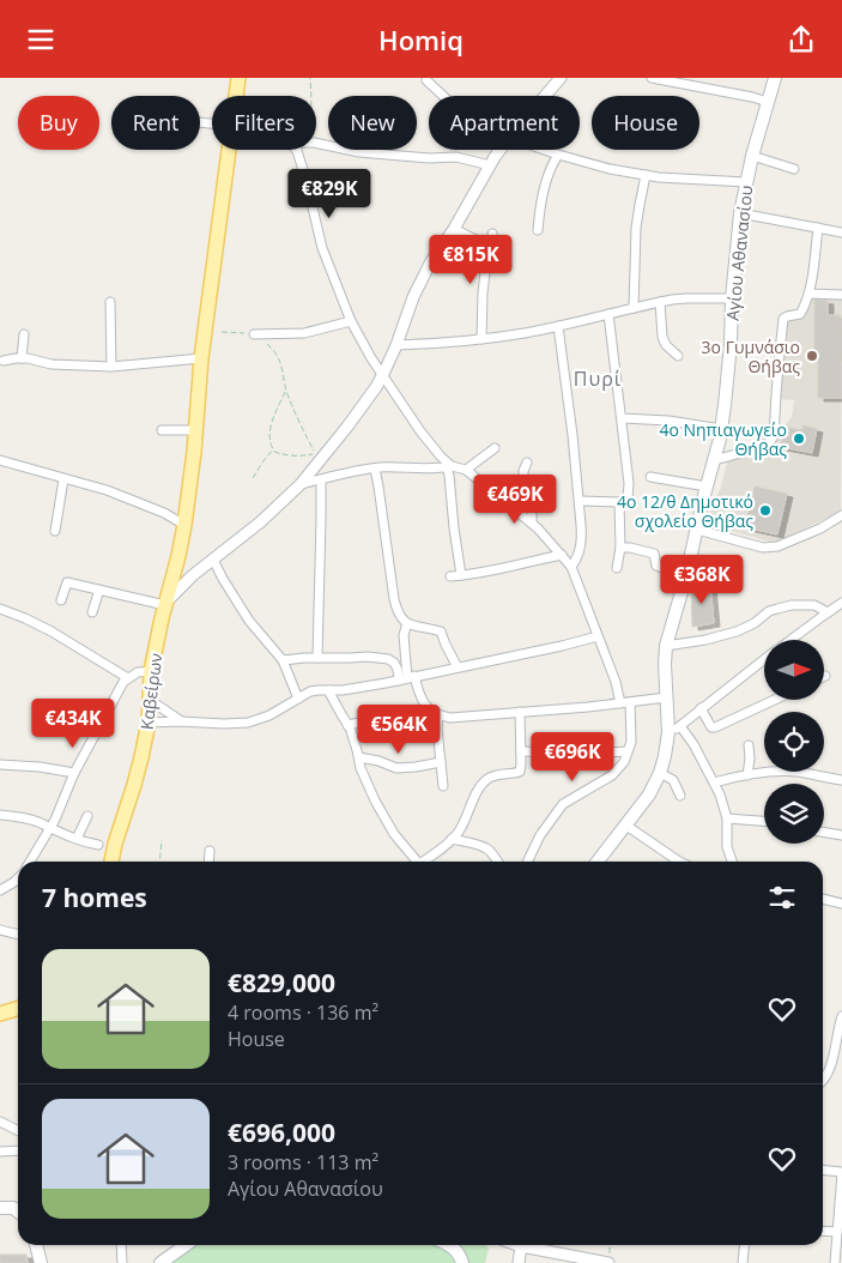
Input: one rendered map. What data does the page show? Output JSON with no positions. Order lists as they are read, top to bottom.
{
  "streets": {
    "main road": ["Αγίου Αθανασίου", "Καβείρων"]
  },
  "districts": ["Πυρί"],
  "places": ["3ο Γυμνάσιο Θήβας", "4ο Νηπιαγωγείο Θήβας", "4ο 12/θ Δημοτικό σχολείο Θήβας"],
  "north": "right",
  "page": {
    "header": "Homiq",
    "chip": [
      "Buy",
      "Rent",
      "Filters",
      "New",
      "Apartment",
      "House"
    ],
    "price": [
      "€829K",
      "€815K",
      "€469K",
      "€368K",
      "€434K",
      "€564K",
      "€696K"
    ],
    "heading": "7 homes",
    "list": [
      {
        "name": "€829,000",
        "note": "4 rooms · 136 m² · House"
      },
      {
        "name": "€696,000",
        "note": "3 rooms · 113 m² · Αγίου Αθανασίου"
      }
    ]
  }
}
